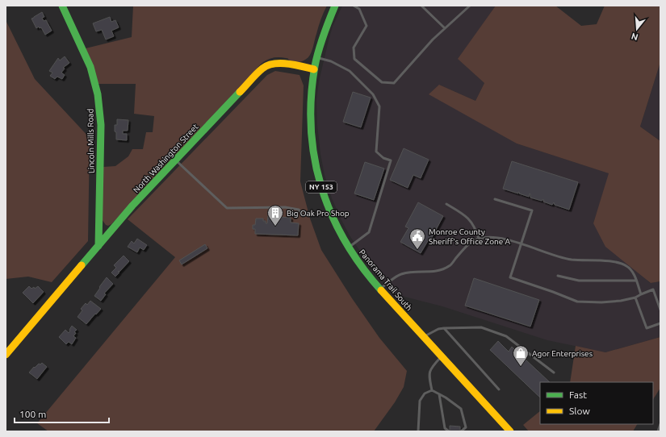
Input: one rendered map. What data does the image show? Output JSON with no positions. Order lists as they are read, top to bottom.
{
  "streets": {
    "street": [
      "Lincoln Mills Road",
      "North Washington Street",
      "NY 153",
      "Panorama Trail South"
    ]
  },
  "crossings": [
    ["Lincoln Mills Road", "North Washington Street"],
    ["North Washington Street", "NY 153"],
    ["North Washington Street", "Panorama Trail South"],
    ["NY 153", "Panorama Trail South"]
  ],
  "places": {
    "building": ["Big Oak Pro Shop"],
    "public building": ["Monroe County Sheriff's Office Zone A"],
    "shop": ["Agor Enterprises"]
  },
  "legend": ["Fast", "Slow"],
  "scale_bar": "100 m",
  "north": "bottom"
}
